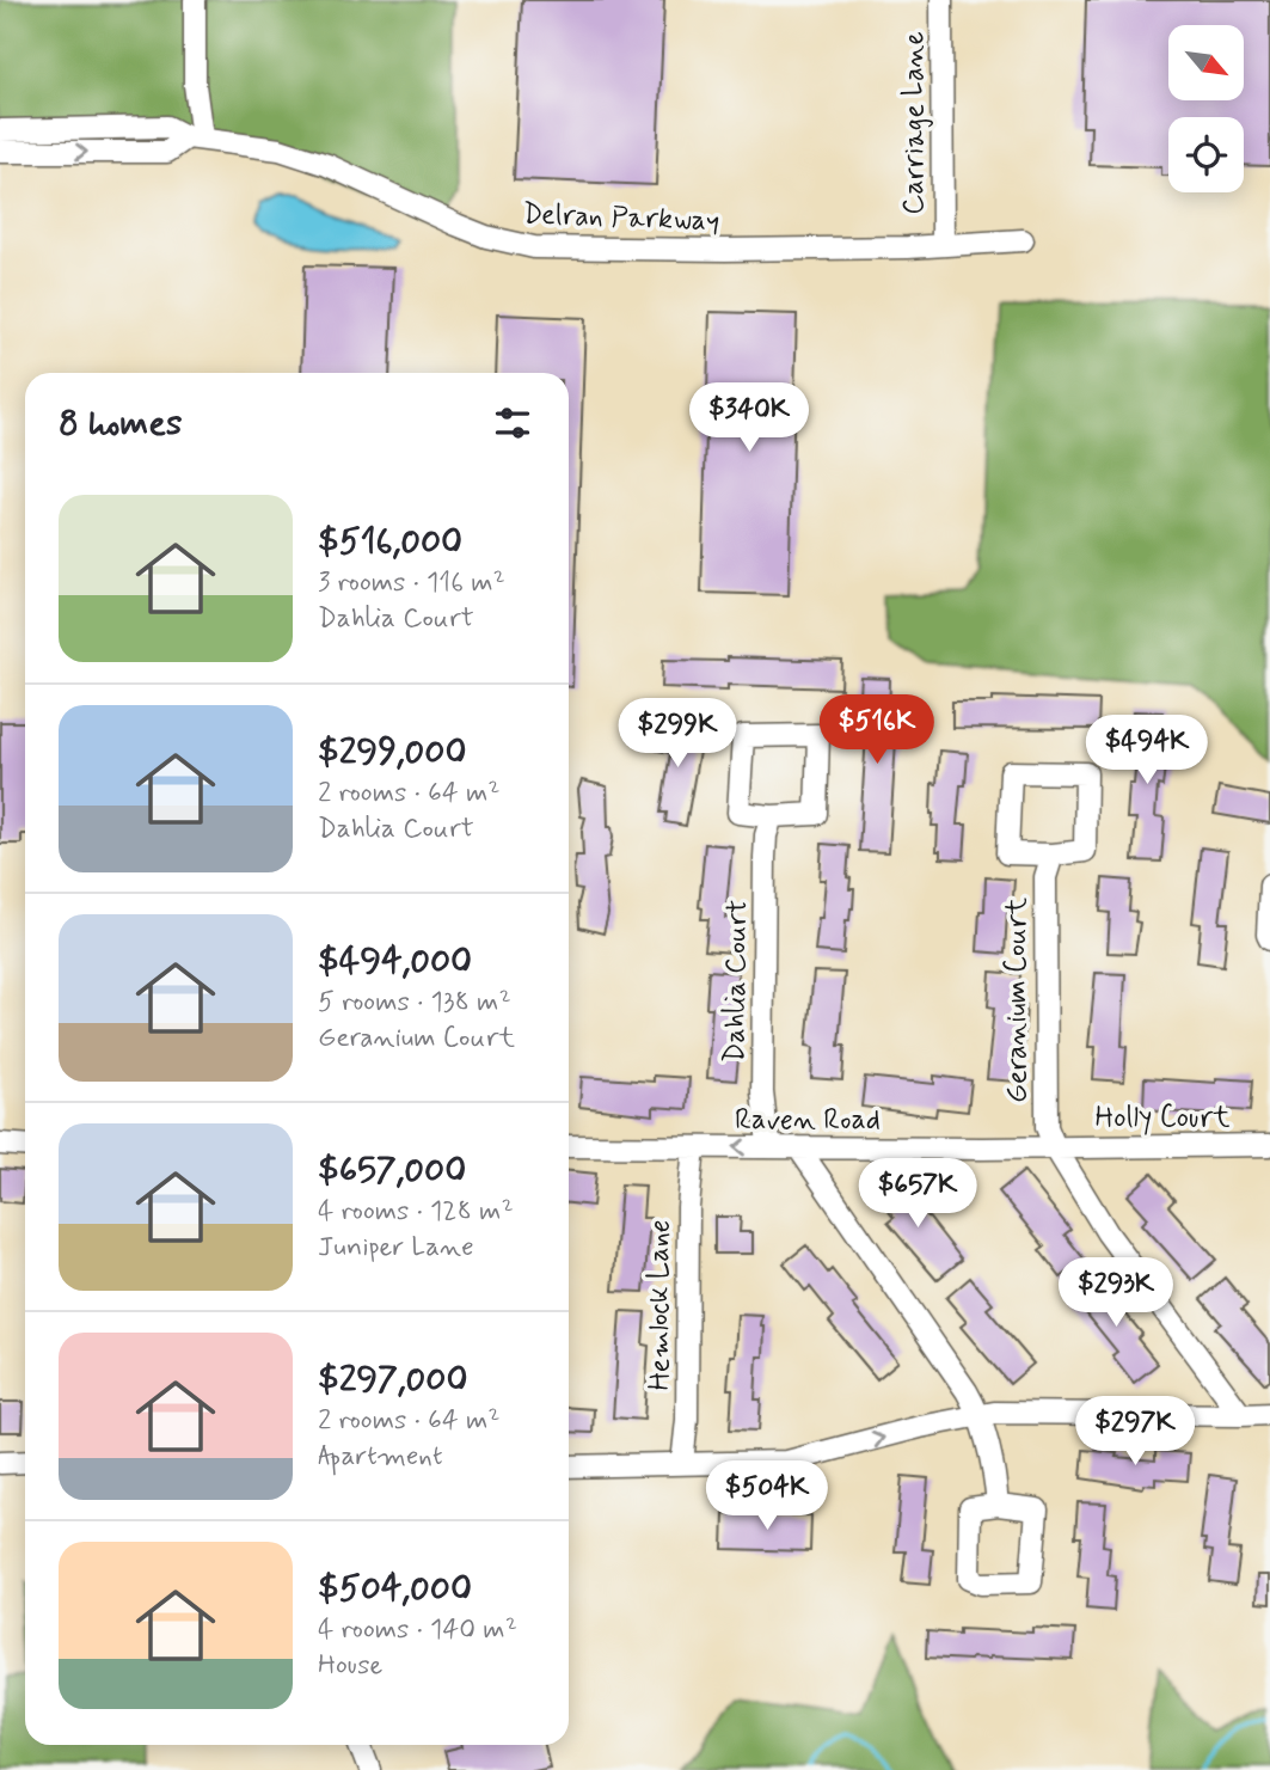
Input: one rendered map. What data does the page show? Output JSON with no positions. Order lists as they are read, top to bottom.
{
  "streets": {
    "street": [
      "Carriage Lane",
      "Delran Parkway",
      "Dahlia Court",
      "Geranium Court",
      "Holly Court",
      "Raven Road",
      "Hemlock Lane"
    ]
  },
  "crossings": [
    ["Carriage Lane", "Delran Parkway"],
    ["Dahlia Court", "Raven Road"],
    ["Geranium Court", "Holly Court"],
    ["Geranium Court", "Raven Road"],
    ["Holly Court", "Raven Road"],
    ["Raven Road", "Hemlock Lane"]
  ],
  "north": "bottom right",
  "page": {
    "heading": "8 homes",
    "price": [
      "$340K",
      "$516K",
      "$299K",
      "$494K",
      "$657K",
      "$293K",
      "$297K",
      "$504K"
    ],
    "list": [
      {
        "name": "$516,000",
        "note": "3 rooms · 116 m² · Dahlia Court"
      },
      {
        "name": "$299,000",
        "note": "2 rooms · 64 m² · Dahlia Court"
      },
      {
        "name": "$494,000",
        "note": "5 rooms · 138 m² · Geranium Court"
      },
      {
        "name": "$657,000",
        "note": "4 rooms · 128 m² · Juniper Lane"
      },
      {
        "name": "$297,000",
        "note": "2 rooms · 64 m² · Apartment"
      },
      {
        "name": "$504,000",
        "note": "4 rooms · 140 m² · House"
      }
    ]
  }
}
